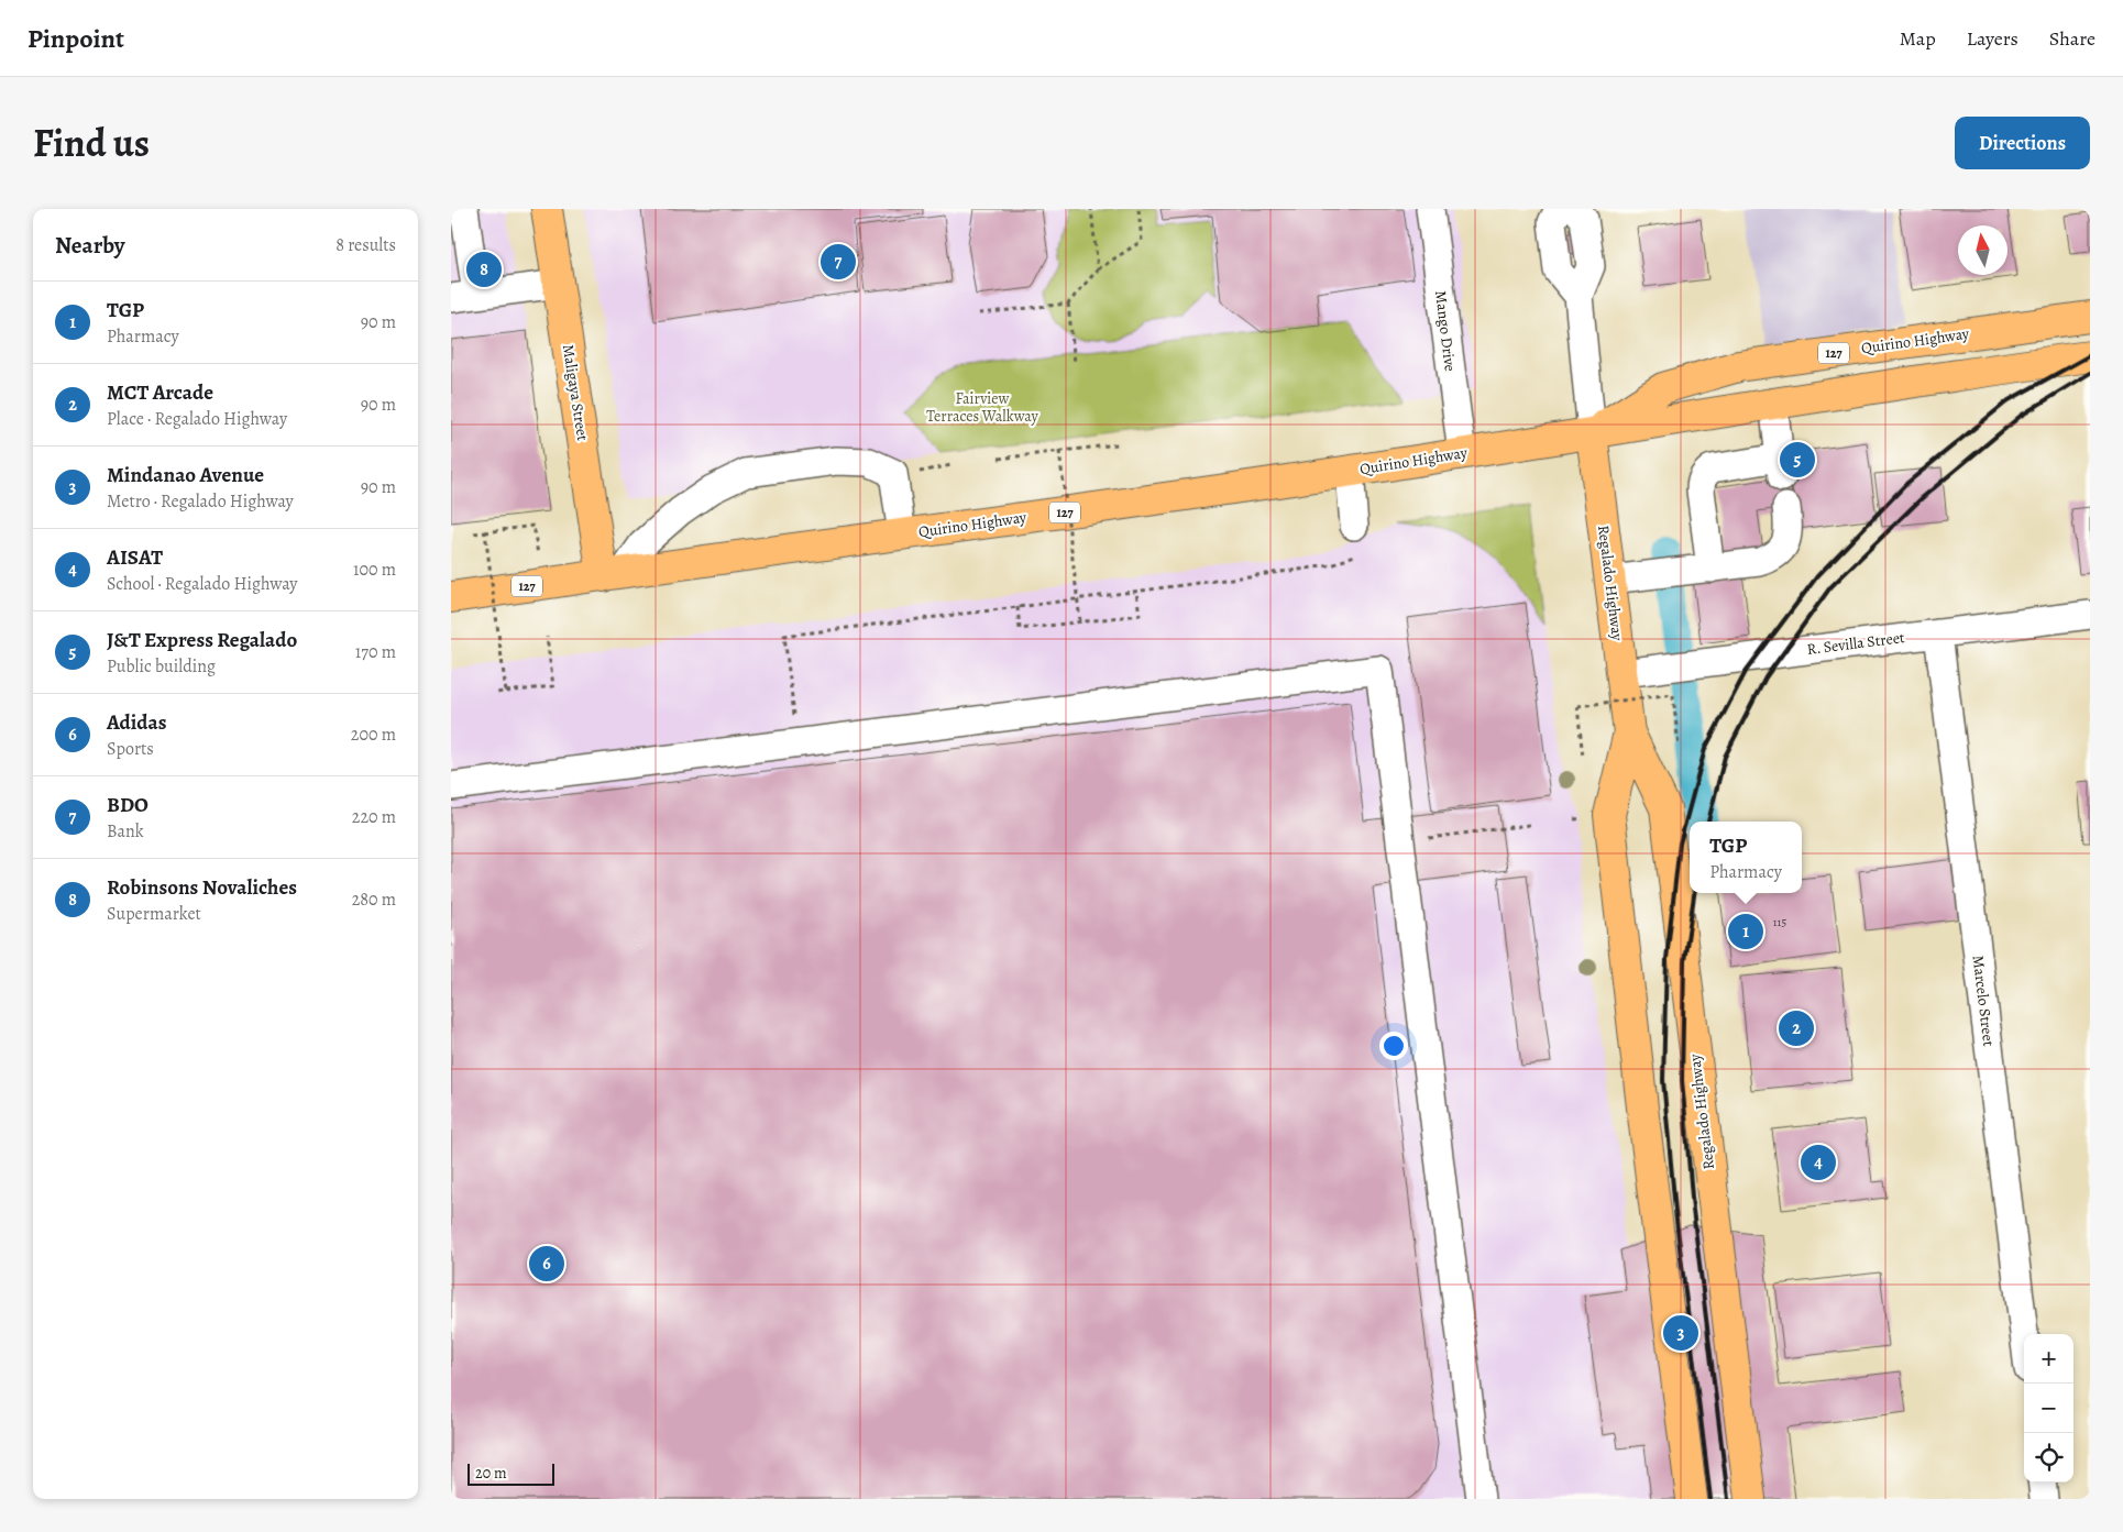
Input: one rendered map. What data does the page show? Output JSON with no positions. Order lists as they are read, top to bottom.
{
  "streets": {
    "main road": [
      "Quirino Highway",
      "127",
      "Maligaya Street",
      "Regalado Highway"
    ],
    "street": ["Mango Drive", "R. Sevilla Street", "Marcelo Street"]
  },
  "crossings": [
    ["Mango Drive", "Quirino Highway"],
    ["Quirino Highway", "Maligaya Street"],
    ["Quirino Highway", "Regalado Highway"],
    ["Regalado Highway", "R. Sevilla Street"],
    ["R. Sevilla Street", "Marcelo Street"]
  ],
  "parks": ["Fairview Terraces Walkway"],
  "house_numbers": ["115"],
  "scale_bar": "20 m",
  "north": "top",
  "page": {
    "header": "Pinpoint",
    "nav": ["Map", "Layers", "Share"],
    "title": "Find us",
    "buttons": "Directions",
    "heading": ["Nearby", "8 results"],
    "pins": [
      "7",
      "8",
      "5",
      "1",
      "2",
      "4",
      "6",
      "3"
    ],
    "list": [
      {
        "mark": "1",
        "name": "TGP",
        "note": "Pharmacy",
        "value": "90 m"
      },
      {
        "mark": "2",
        "name": "MCT Arcade",
        "note": "Place · Regalado Highway",
        "value": "90 m"
      },
      {
        "mark": "3",
        "name": "Mindanao Avenue",
        "note": "Metro · Regalado Highway",
        "value": "90 m"
      },
      {
        "mark": "4",
        "name": "AISAT",
        "note": "School · Regalado Highway",
        "value": "100 m"
      },
      {
        "mark": "5",
        "name": "J&T Express Regalado",
        "note": "Public building",
        "value": "170 m"
      },
      {
        "mark": "6",
        "name": "Adidas",
        "note": "Sports",
        "value": "200 m"
      },
      {
        "mark": "7",
        "name": "BDO",
        "note": "Bank",
        "value": "220 m"
      },
      {
        "mark": "8",
        "name": "Robinsons Novaliches",
        "note": "Supermarket",
        "value": "280 m"
      }
    ],
    "popup": ["TGP", "Pharmacy"],
    "map_buttons": ["+", "−"],
    "scale": "20 m"
  }
}
